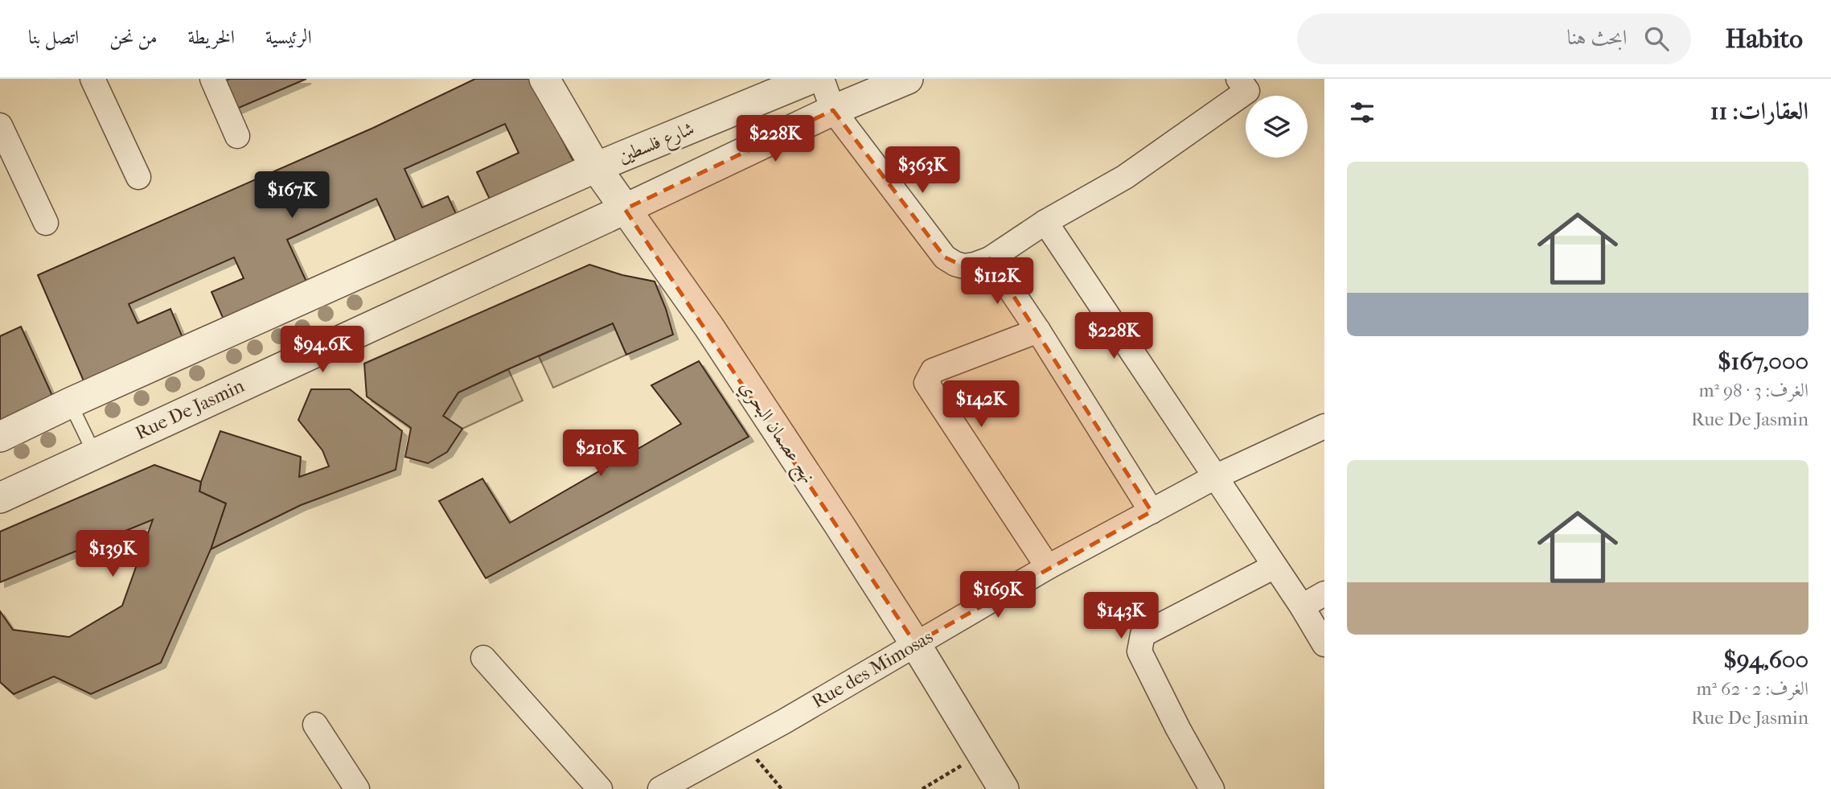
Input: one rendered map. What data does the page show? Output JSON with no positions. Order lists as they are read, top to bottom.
{
  "streets": {
    "street": [
      "شارع فلسطين",
      "Rue De Jasmin",
      "نهج عصمان البحري",
      "Rue des Mimosas"
    ]
  },
  "crossings": [
    ["شارع فلسطين", "نهج عصمان البحري"],
    ["Rue De Jasmin", "نهج عصمان البحري"],
    ["نهج عصمان البحري", "Rue des Mimosas"]
  ],
  "page": {
    "header": "Habito",
    "search": "ابحث هنا",
    "nav": [
      "الرئيسية",
      "الخريطة",
      "من نحن",
      "اتصل بنا"
    ],
    "heading": "العقارات: 11",
    "price": [
      "$228K",
      "$363K",
      "$167K",
      "$112K",
      "$228K",
      "$94.6K",
      "$142K",
      "$210K",
      "$139K",
      "$169K",
      "$143K"
    ],
    "list": [
      {
        "name": "$167,000",
        "note": "الغرف: 3 · 98 m² · Rue De Jasmin"
      },
      {
        "name": "$94,600",
        "note": "الغرف: 2 · 62 m² · Rue De Jasmin"
      }
    ]
  }
}
